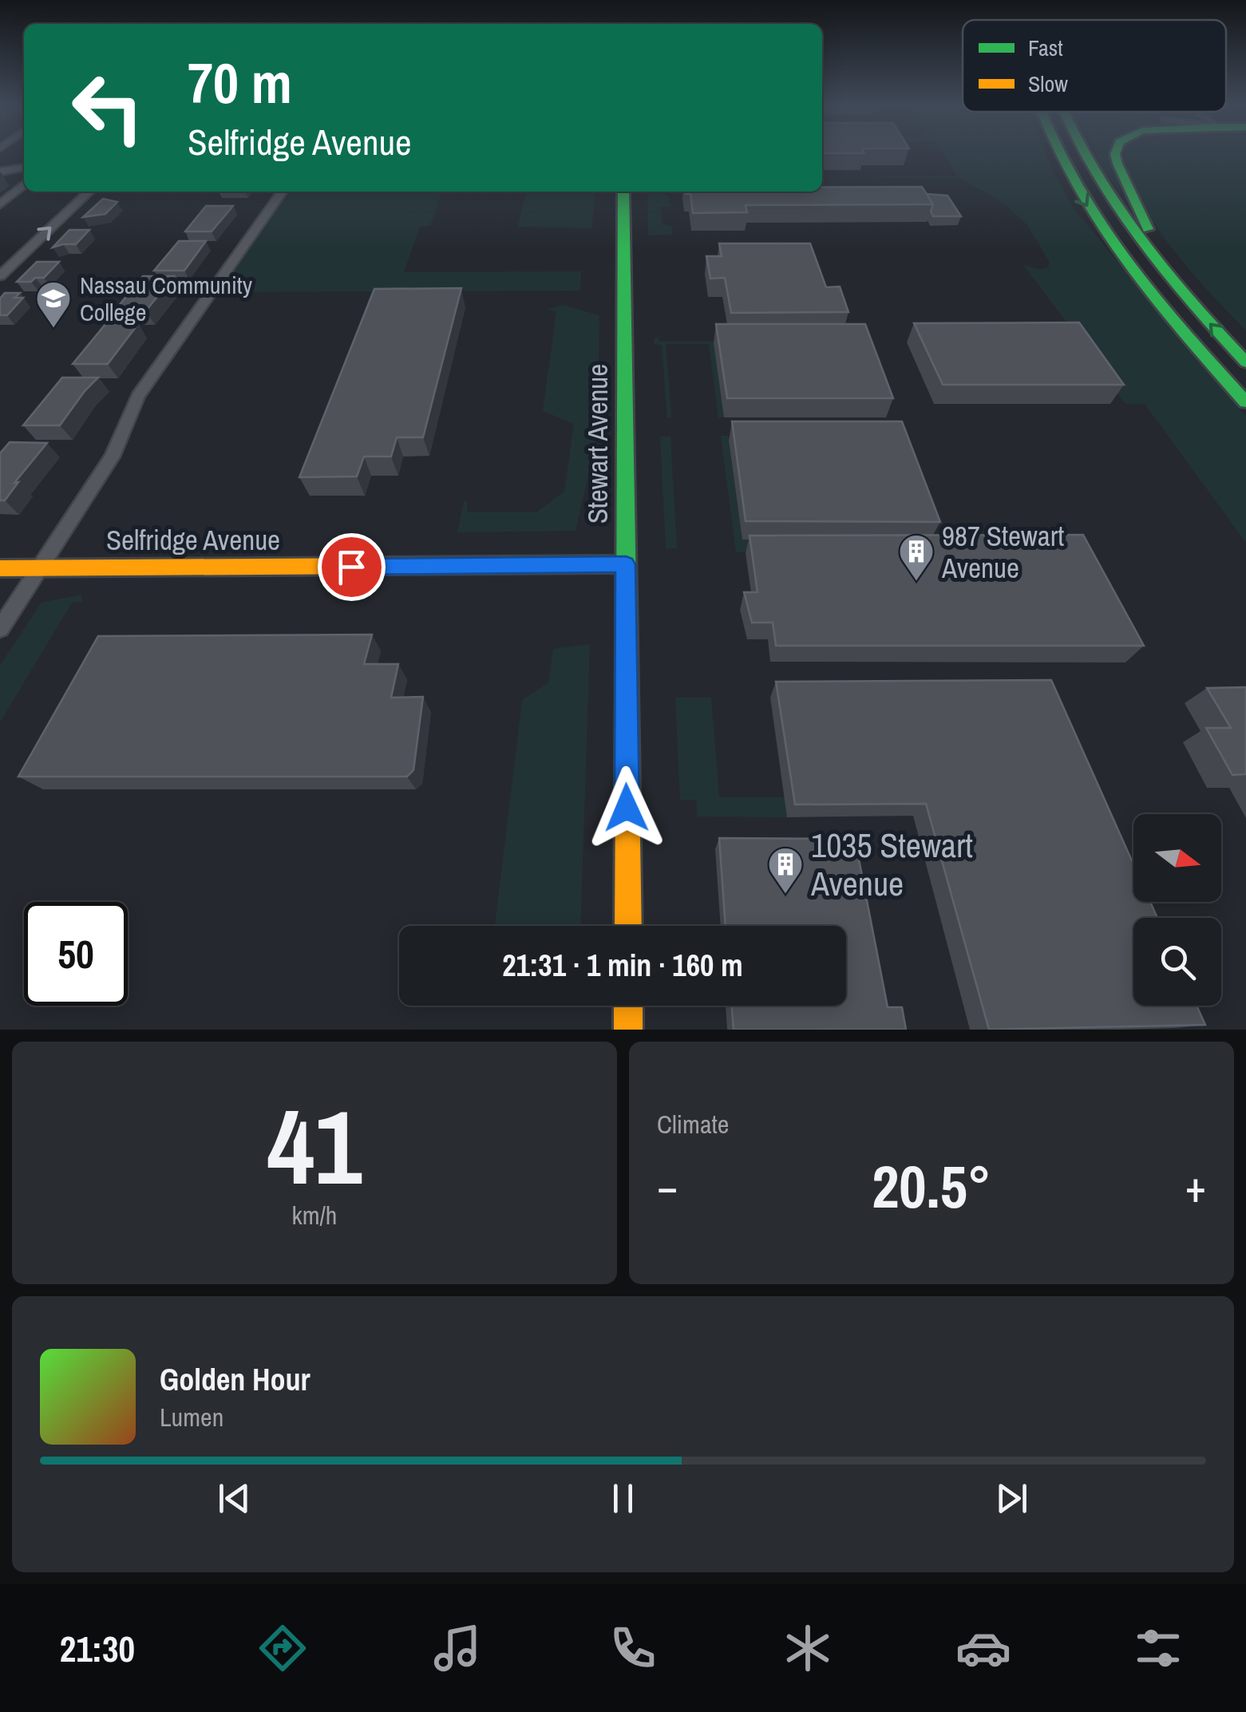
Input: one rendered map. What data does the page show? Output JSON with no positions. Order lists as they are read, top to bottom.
{
  "streets": {
    "main road": ["Stewart Avenue", "Selfridge Avenue"]
  },
  "crossings": [
    ["Stewart Avenue", "Selfridge Avenue"]
  ],
  "places": {
    "school or university": ["Nassau Community College"],
    "building": ["987 Stewart Avenue", "1035 Stewart Avenue"]
  },
  "legend": ["Fast", "Slow"],
  "north": "right",
  "page": {
    "turn": ["70 m", "Selfridge Avenue"],
    "limit": "50",
    "trip": "21:31 · 1 min · 160 m",
    "tile": [
      ["41", "km/h"],
      "Climate"
    ],
    "heat": ["−", "20.5°", "+"],
    "song": ["Golden Hour", "Lumen"],
    "tabs": "21:30"
  }
}
